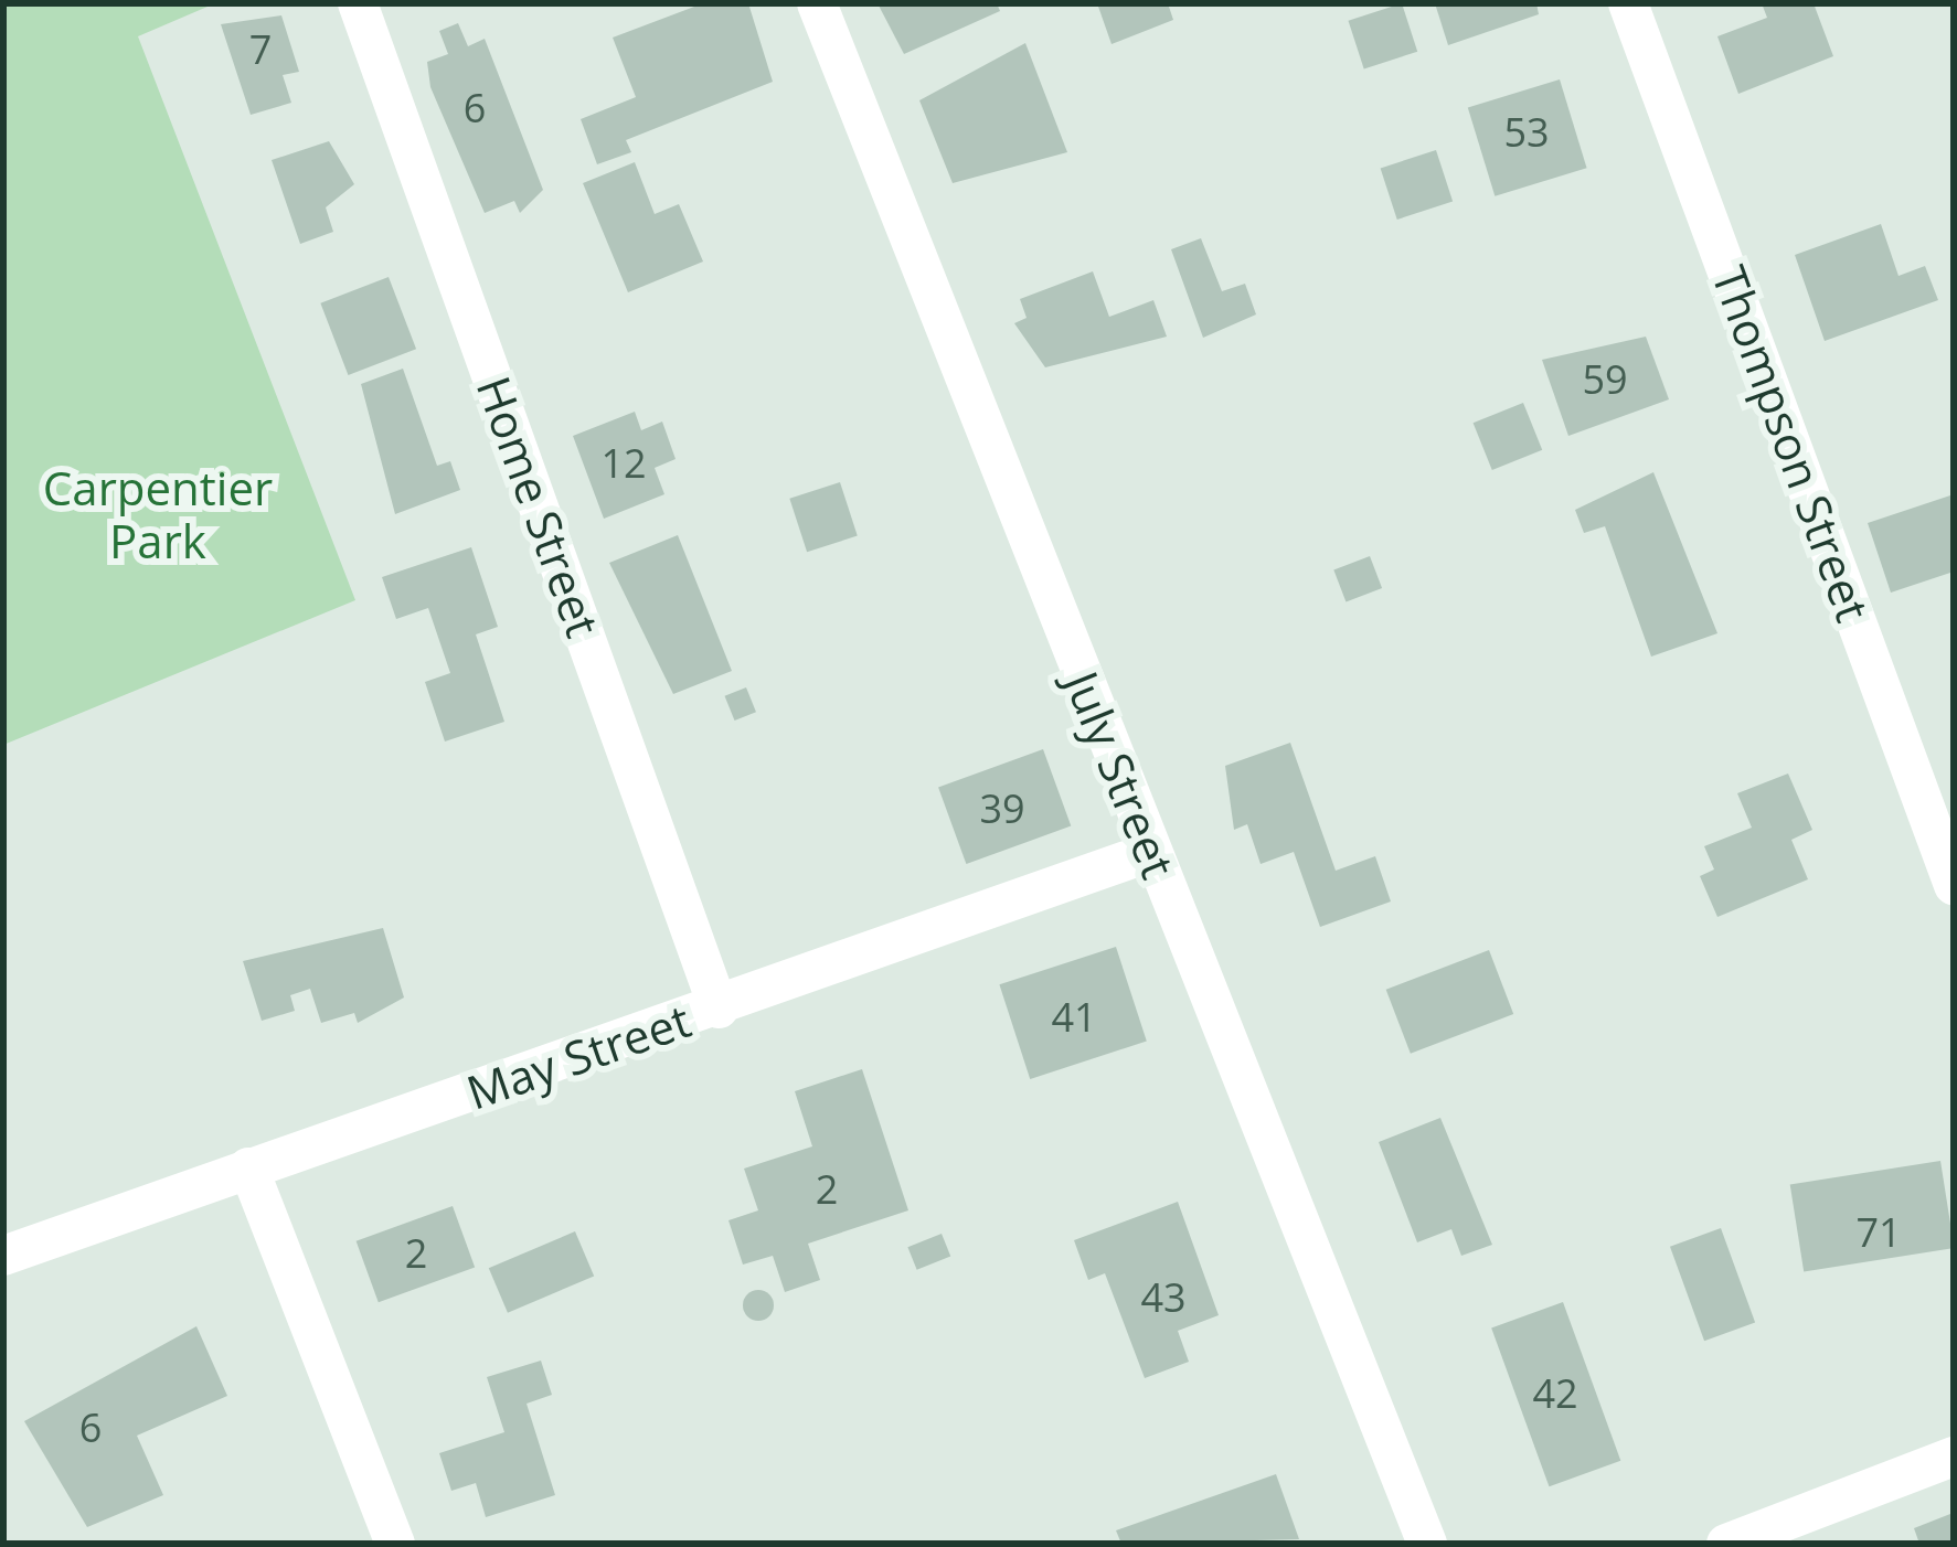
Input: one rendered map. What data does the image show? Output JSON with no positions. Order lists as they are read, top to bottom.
{
  "streets": {
    "street": [
      "Thompson Street",
      "Home Street",
      "July Street",
      "May Street"
    ]
  },
  "crossings": [
    ["Home Street", "May Street"],
    ["July Street", "May Street"]
  ],
  "parks": ["Carpentier Park"],
  "house_numbers": [
    "7",
    "6",
    "53",
    "59",
    "12",
    "39",
    "41",
    "2",
    "71",
    "2",
    "43",
    "42",
    "6"
  ]
}
